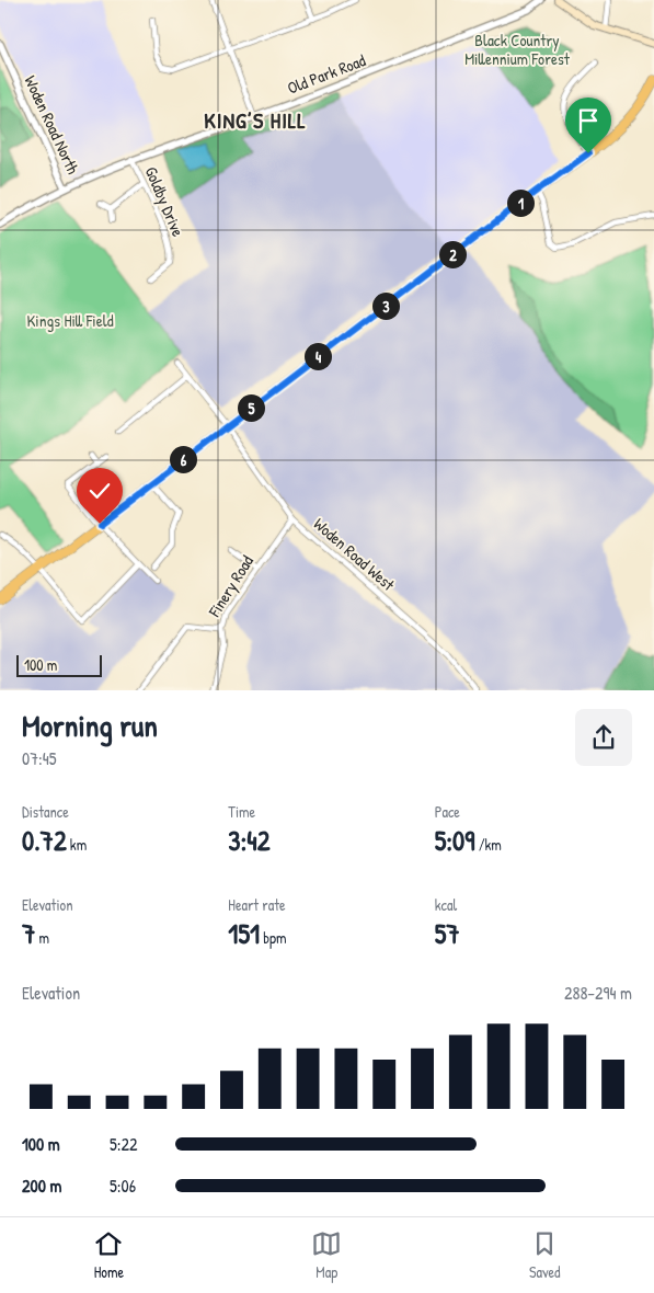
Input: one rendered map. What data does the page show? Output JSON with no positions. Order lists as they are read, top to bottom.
{
  "streets": {
    "street": [
      "Old Park Road",
      "Woden Road North",
      "Goldby Drive",
      "Woden Road West",
      "Finery Road"
    ]
  },
  "crossings": [
    ["Old Park Road", "Woden Road North"],
    ["Old Park Road", "Goldby Drive"],
    ["Woden Road West", "Finery Road"]
  ],
  "districts": ["KING’S HILL"],
  "parks": ["Black Country Millennium Forest", "Kings Hill Field"],
  "scale_bar": "100 m",
  "page": {
    "pins": [
      "1",
      "2",
      "3",
      "4",
      "5",
      "6"
    ],
    "scale": "100 m",
    "heading": ["Morning run", "07:45"],
    "stats": [
      ["Distance", "0.72 km"],
      ["Time", "3:42"],
      ["Pace", "5:09 /km"],
      ["Elevation", "7 m"],
      ["Heart rate", "151 bpm"],
      ["kcal", "57"]
    ],
    "chart": ["Elevation", "288–294 m"],
    "list": [
      {
        "name": "100 m",
        "note": "5:22"
      },
      {
        "name": "200 m",
        "note": "5:06"
      }
    ],
    "tabs": ["Home", "Map", "Saved"]
  }
}
